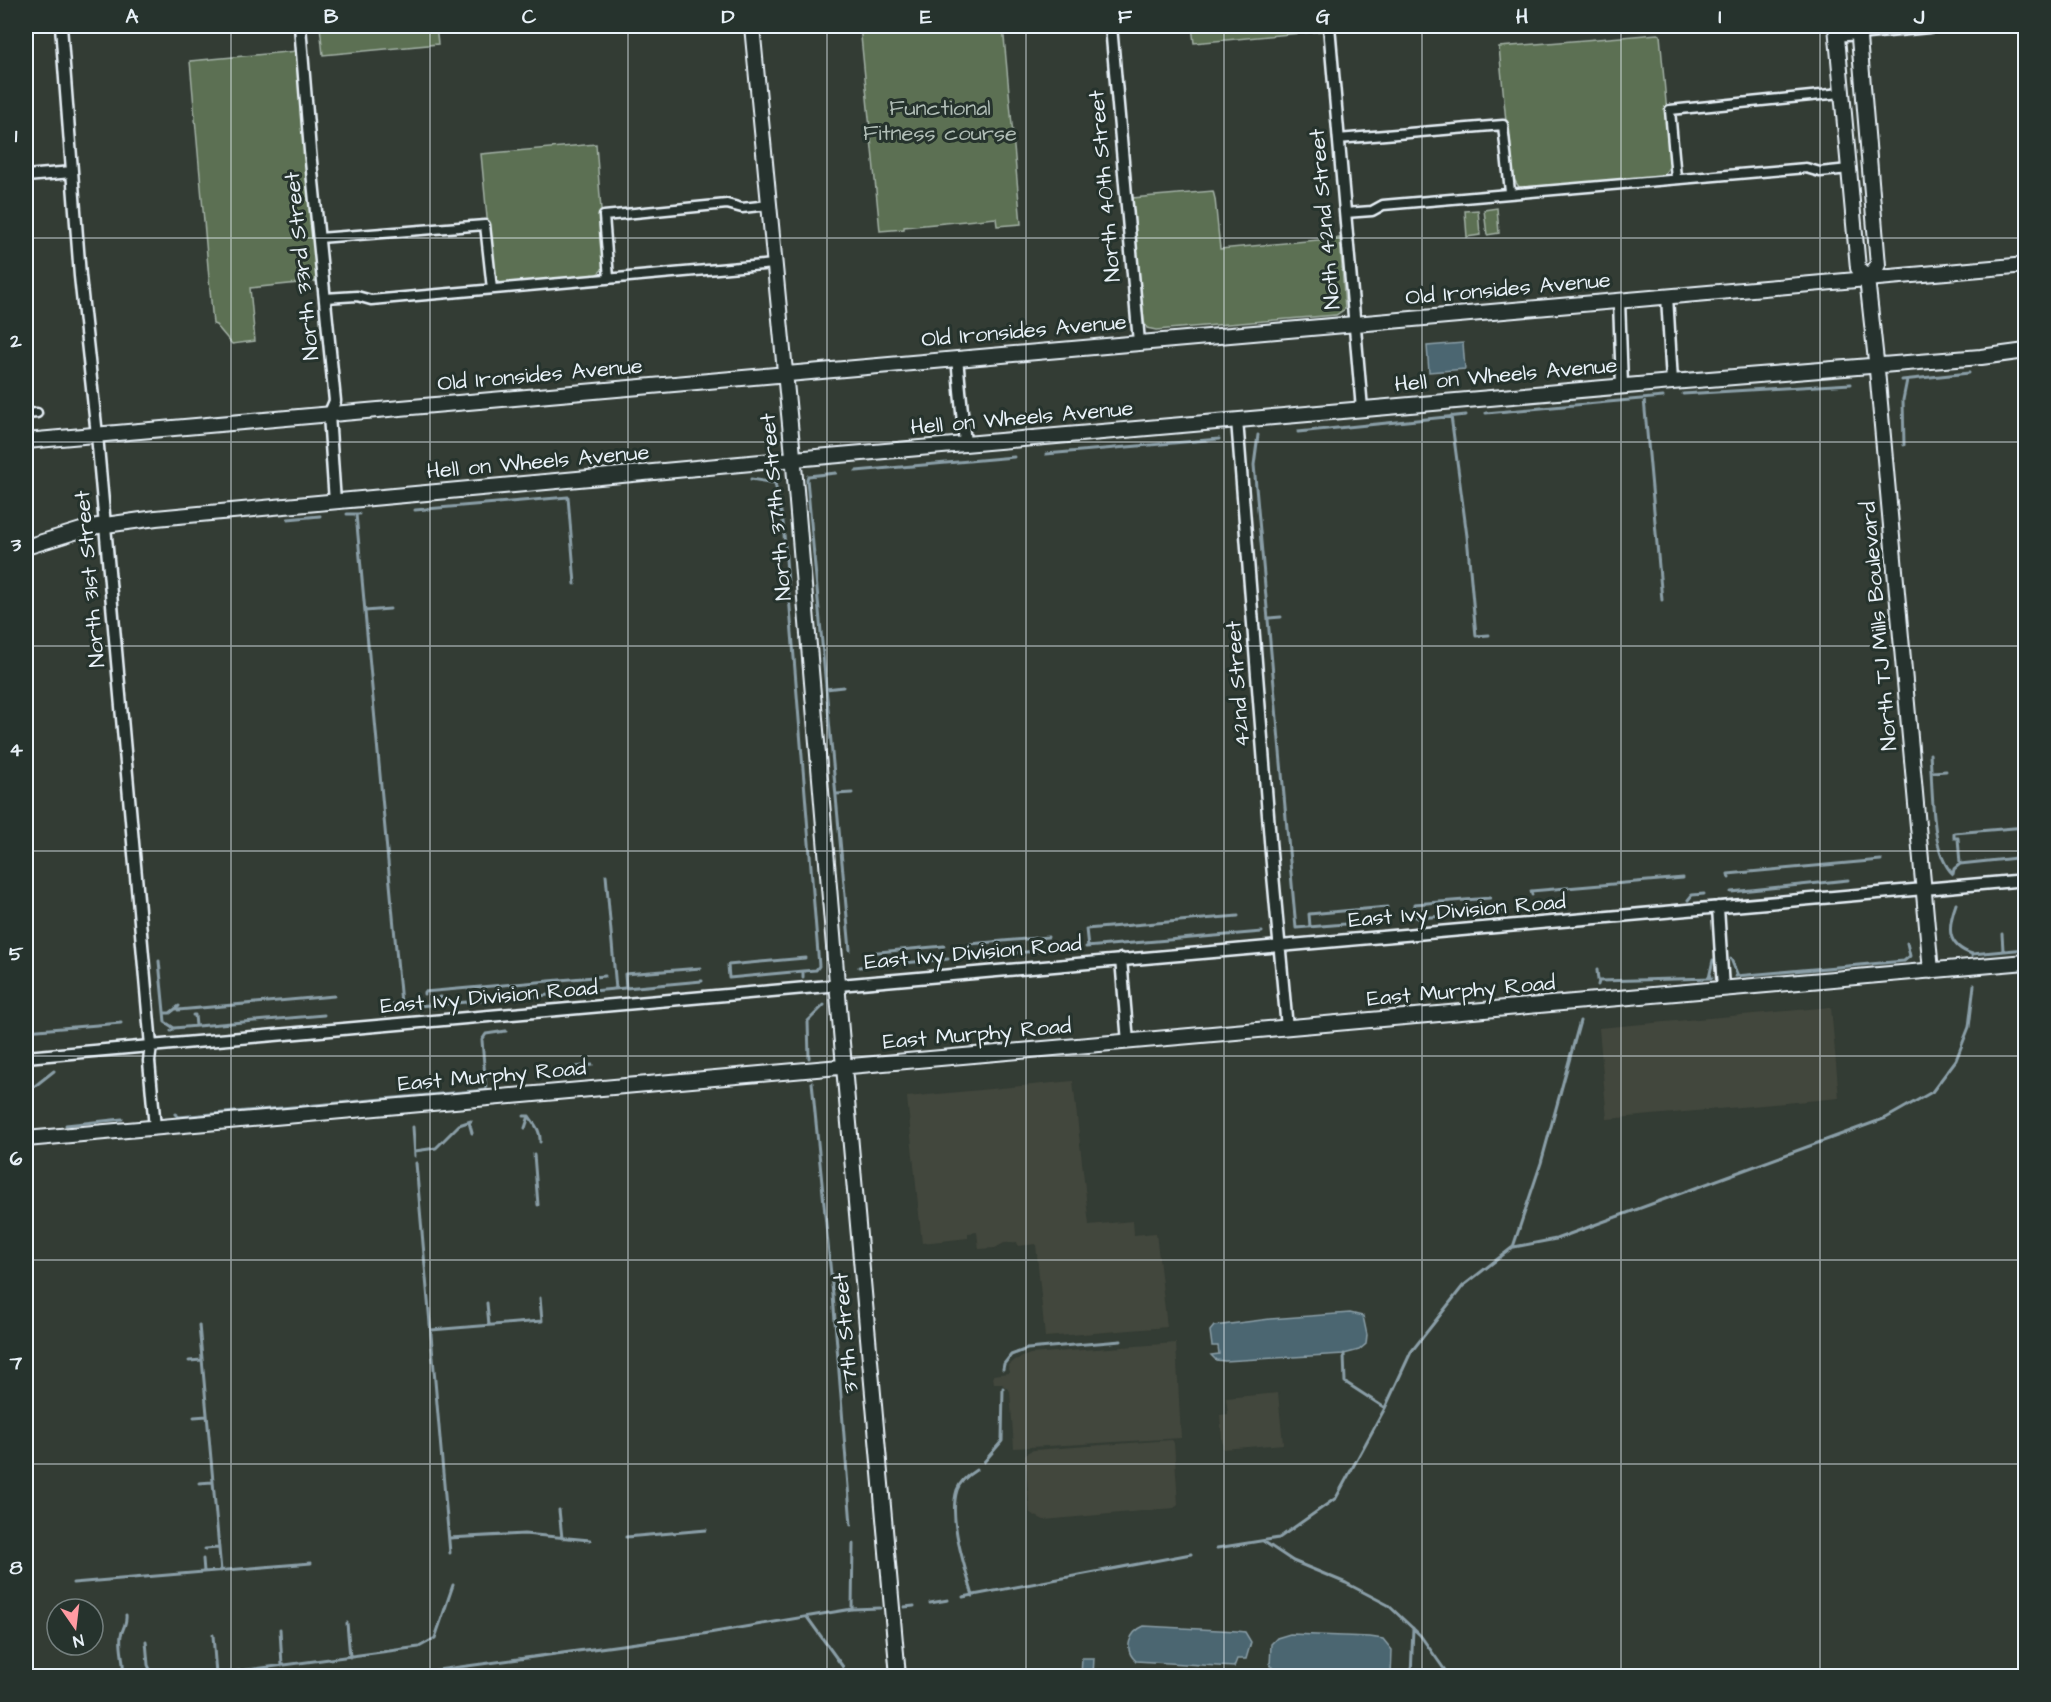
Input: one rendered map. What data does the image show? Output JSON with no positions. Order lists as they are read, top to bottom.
{
  "streets": {
    "street": [
      "North 40th Street",
      "Noth 42nd Street",
      "North 33rd Street",
      "Old Ironsides Avenue",
      "Hell on Wheels Avenue",
      "North 37th Street",
      "North 31st Street",
      "North TJ Mills Boulevard",
      "42nd Street",
      "East Ivy Division Road",
      "East Murphy Road",
      "37th Street"
    ]
  },
  "crossings": [
    ["North 40th Street", "Old Ironsides Avenue"],
    ["Noth 42nd Street", "Old Ironsides Avenue"],
    ["Noth 42nd Street", "Hell on Wheels Avenue"],
    ["North 33rd Street", "Old Ironsides Avenue"],
    ["North 33rd Street", "Hell on Wheels Avenue"],
    ["Old Ironsides Avenue", "North 37th Street"],
    ["Old Ironsides Avenue", "North 31st Street"],
    ["Old Ironsides Avenue", "North TJ Mills Boulevard"],
    ["Hell on Wheels Avenue", "North 37th Street"],
    ["Hell on Wheels Avenue", "North 31st Street"],
    ["Hell on Wheels Avenue", "North TJ Mills Boulevard"],
    ["Hell on Wheels Avenue", "42nd Street"],
    ["North 37th Street", "East Ivy Division Road"],
    ["North 37th Street", "37th Street"],
    ["North 31st Street", "East Ivy Division Road"],
    ["North 31st Street", "East Murphy Road"],
    ["North TJ Mills Boulevard", "East Ivy Division Road"],
    ["North TJ Mills Boulevard", "East Murphy Road"],
    ["42nd Street", "East Ivy Division Road"],
    ["42nd Street", "East Murphy Road"],
    ["East Ivy Division Road", "37th Street"],
    ["East Murphy Road", "37th Street"]
  ],
  "parks": ["Functional Fitness course"],
  "north": "bottom",
  "grid": {
    "columns": [
      "A",
      "B",
      "C",
      "D",
      "E",
      "F",
      "G",
      "H",
      "I",
      "J"
    ],
    "rows": [
      "1",
      "2",
      "3",
      "4",
      "5",
      "6",
      "7",
      "8"
    ]
  }
}
